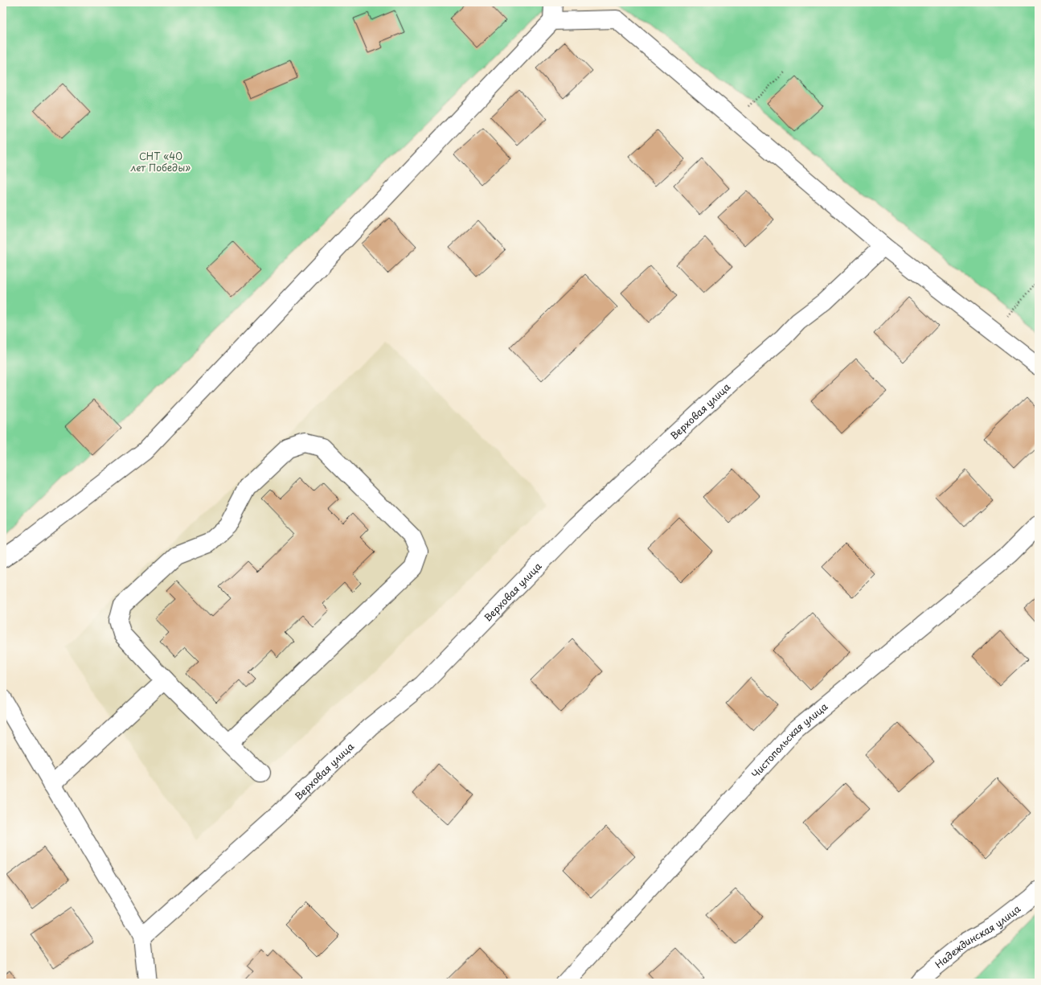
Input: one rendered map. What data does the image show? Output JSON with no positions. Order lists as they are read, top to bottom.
{
  "streets": {
    "street": ["Верховая улица", "Чистопольская улица", "Надеждинская улица"]
  },
  "parks": ["СНТ «40 лет Победы»"]
}
